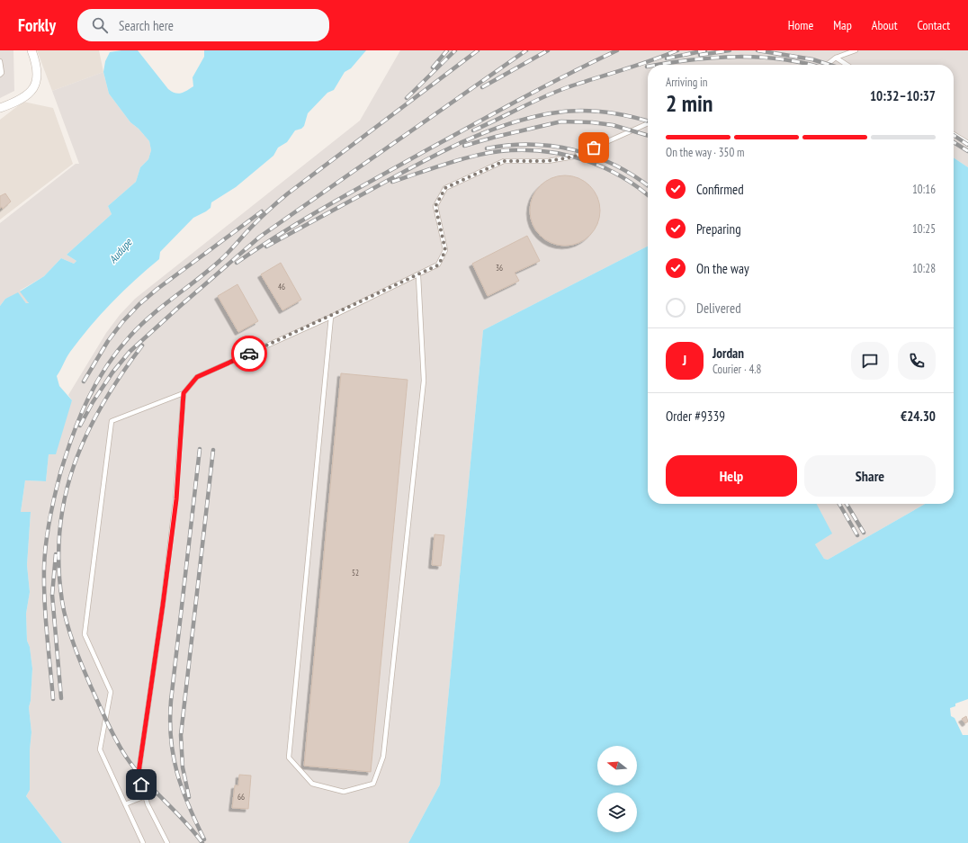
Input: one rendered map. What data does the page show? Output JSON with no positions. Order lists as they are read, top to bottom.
{
  "water": ["Audupe"],
  "house_numbers": [
    "36",
    "46",
    "52",
    "66"
  ],
  "north": "left",
  "page": {
    "header": "Forkly",
    "search": "Search here",
    "nav": [
      "Home",
      "Map",
      "About",
      "Contact"
    ],
    "heading": ["2 min", "Arriving in", "10:32–10:37"],
    "panel": [
      "Jordan",
      "Courier · 4.8",
      "Order #9339",
      "€24.30"
    ],
    "bar": "On the way · 350 m",
    "list": [
      ["Confirmed", "10:16"],
      ["Preparing", "10:25"],
      ["On the way", "10:28"],
      "Delivered"
    ],
    "round": "J",
    "buttons": ["Help", "Share"]
  }
}
